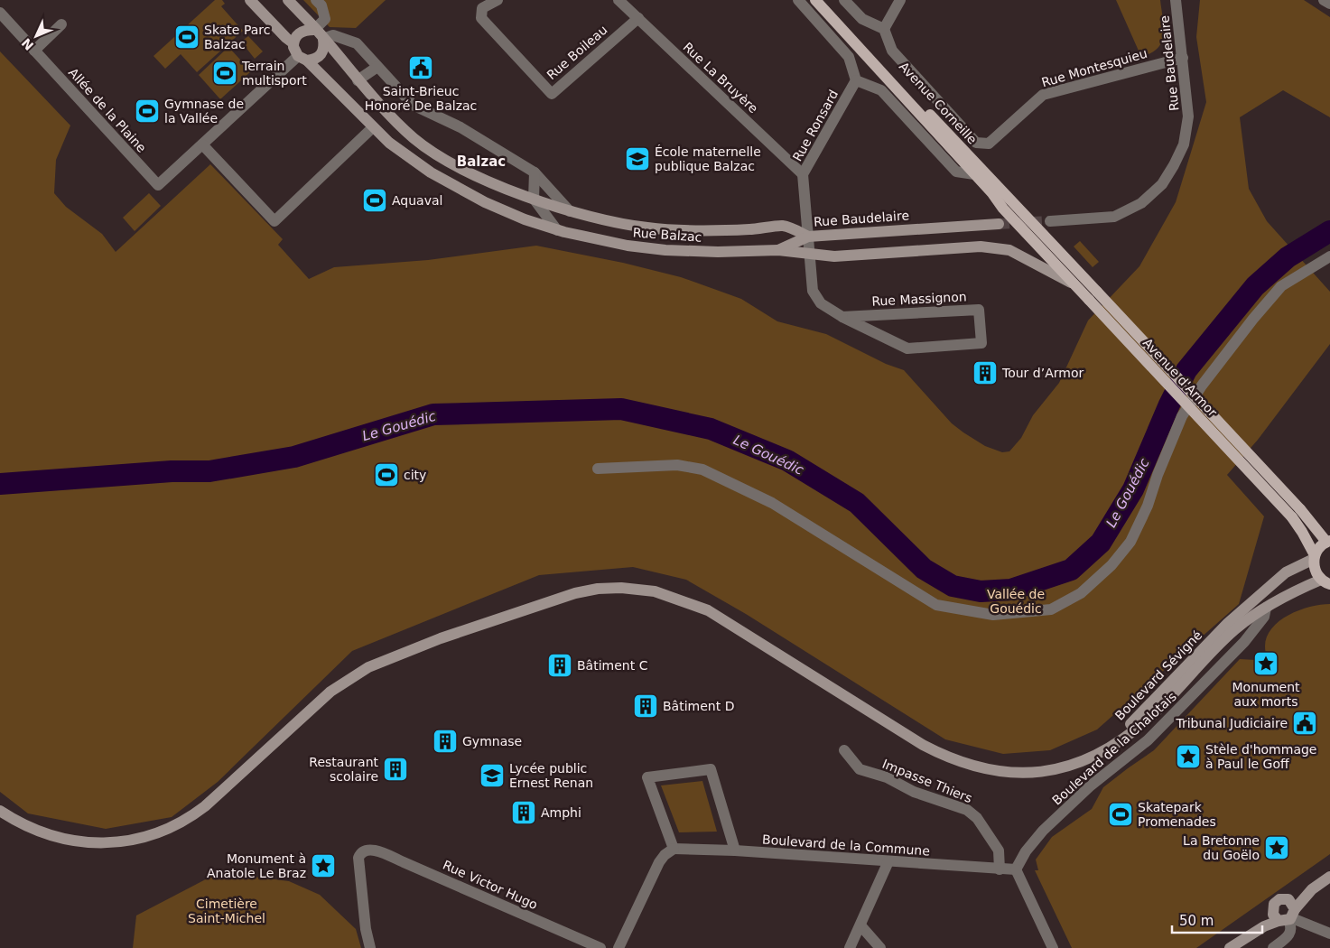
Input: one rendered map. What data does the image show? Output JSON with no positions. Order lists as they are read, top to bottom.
{
  "streets": {
    "main road": ["Avenue Corneille", "Avenue d'Armor"],
    "street": [
      "Rue Boileau",
      "Rue Baudelaire",
      "Rue Montesquieu",
      "Rue La Bruyère",
      "Allée de la Plaine",
      "Rue Ronsard",
      "Rue Balzac",
      "Rue Massignon",
      "Boulevard Sévigné",
      "Boulevard de la Chalotais",
      "Impasse Thiers",
      "Boulevard de la Commune",
      "Rue Victor Hugo"
    ]
  },
  "crossings": [
    ["Rue Boileau", "Rue La Bruyère"],
    ["Rue Baudelaire", "Rue Montesquieu"],
    ["Rue Baudelaire", "Rue Ronsard"],
    ["Rue Baudelaire", "Rue Balzac"],
    ["Rue Baudelaire", "Rue Massignon"],
    ["Rue Montesquieu", "Avenue Corneille"],
    ["Rue La Bruyère", "Rue Ronsard"],
    ["Avenue Corneille", "Avenue d'Armor"],
    ["Rue Ronsard", "Rue Balzac"],
    ["Rue Ronsard", "Rue Massignon"],
    ["Rue Balzac", "Rue Massignon"],
    ["Rue Balzac", "Avenue d'Armor"],
    ["Avenue d'Armor", "Boulevard Sévigné"],
    ["Boulevard de la Chalotais", "Boulevard de la Commune"],
    ["Impasse Thiers", "Boulevard de la Commune"]
  ],
  "districts": ["Balzac"],
  "water": ["Le Gouédic"],
  "parks": ["Vallée de Gouédic", "Cimetière Saint-Michel"],
  "places": {
    "sports": [
      "Skate Parc Balzac",
      "Terrain multisport",
      "Gymnase de la Vallée",
      "Aquaval",
      "city",
      "Skatepark Promenades"
    ],
    "public building": ["Saint-Brieuc Honoré De Balzac", "Tribunal Judiciaire"],
    "school or university": ["École maternelle publique Balzac", "Lycée public Ernest Renan"],
    "building": [
      "Tour d’Armor",
      "Bâtiment C",
      "Bâtiment D",
      "Gymnase",
      "Restaurant scolaire",
      "Amphi"
    ],
    "place": [
      "Monument aux morts",
      "Stèle d'hommage à Paul le Goff",
      "La Bretonne du Goëlo",
      "Monument à Anatole Le Braz"
    ]
  },
  "scale_bar": "50 m",
  "north": "bottom left"
}
